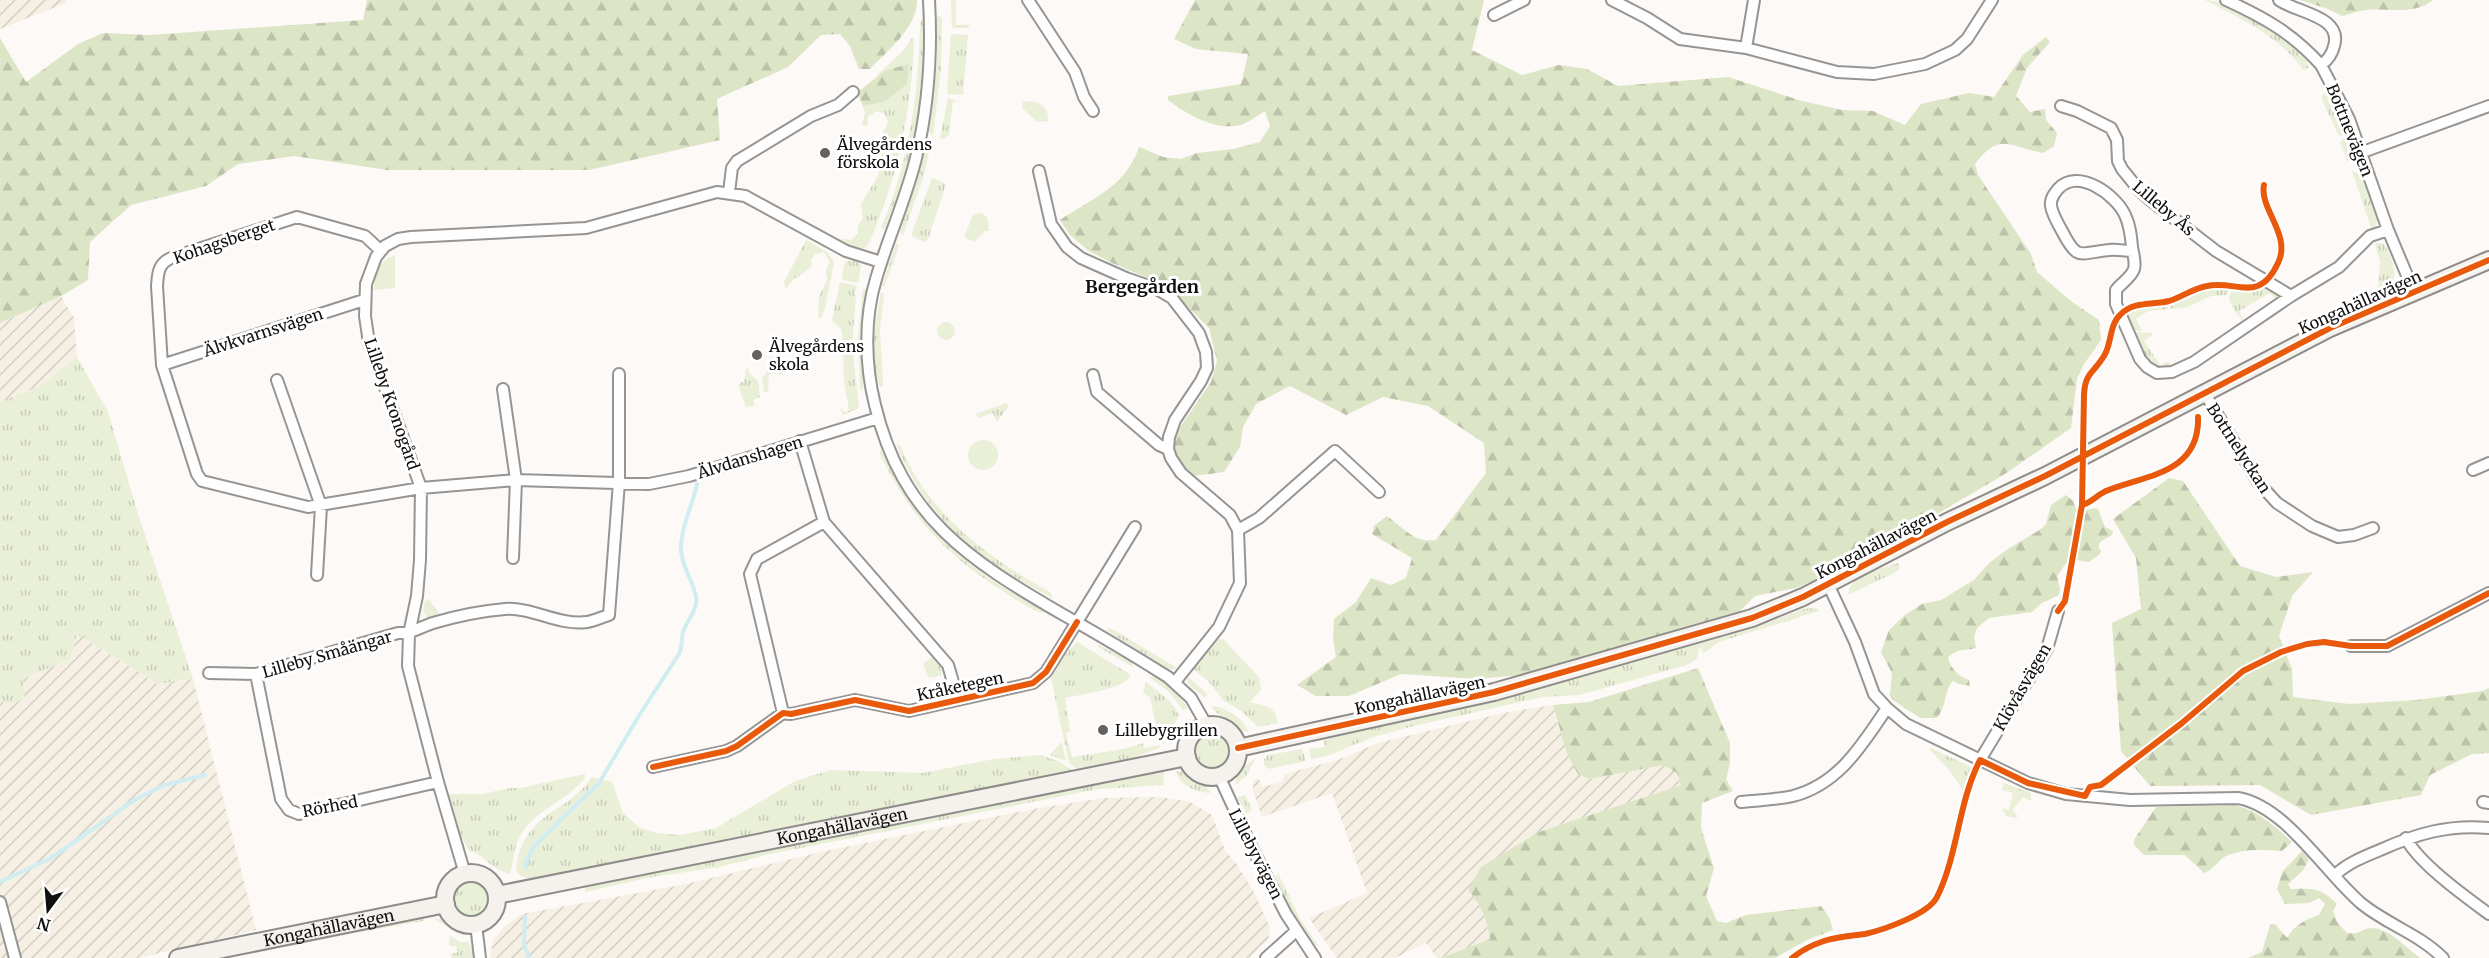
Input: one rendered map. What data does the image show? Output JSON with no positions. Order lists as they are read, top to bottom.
{
  "streets": {
    "street": [
      "Bottnevägen",
      "Lilleby Ås",
      "Kohagsberget",
      "Kongahällavägen",
      "Älvkvarnsvägen",
      "Lilleby Kronogård",
      "Bottnelyckan",
      "Älvdanshagen",
      "Lilleby Småängar",
      "Kråketegen",
      "Klövåsvägen",
      "Rörhed",
      "Lillebyvägen"
    ]
  },
  "crossings": [
    ["Bottnevägen", "Lilleby Ås"],
    ["Bottnevägen", "Kongahällavägen"],
    ["Kohagsberget", "Älvkvarnsvägen"],
    ["Kohagsberget", "Lilleby Kronogård"],
    ["Kohagsberget", "Älvdanshagen"],
    ["Kongahällavägen", "Lilleby Kronogård"],
    ["Kongahällavägen", "Bottnelyckan"],
    ["Kongahällavägen", "Lillebyvägen"],
    ["Älvkvarnsvägen", "Lilleby Kronogård"],
    ["Älvkvarnsvägen", "Älvdanshagen"],
    ["Lilleby Kronogård", "Älvdanshagen"],
    ["Lilleby Kronogård", "Lilleby Småängar"],
    ["Lilleby Kronogård", "Rörhed"],
    ["Älvdanshagen", "Lilleby Småängar"],
    ["Älvdanshagen", "Kråketegen"],
    ["Lilleby Småängar", "Rörhed"]
  ],
  "districts": ["Bergegården"],
  "places": ["Älvegårdens förskola", "Älvegårdens skola", "Lillebygrillen"],
  "north": "bottom"
}
